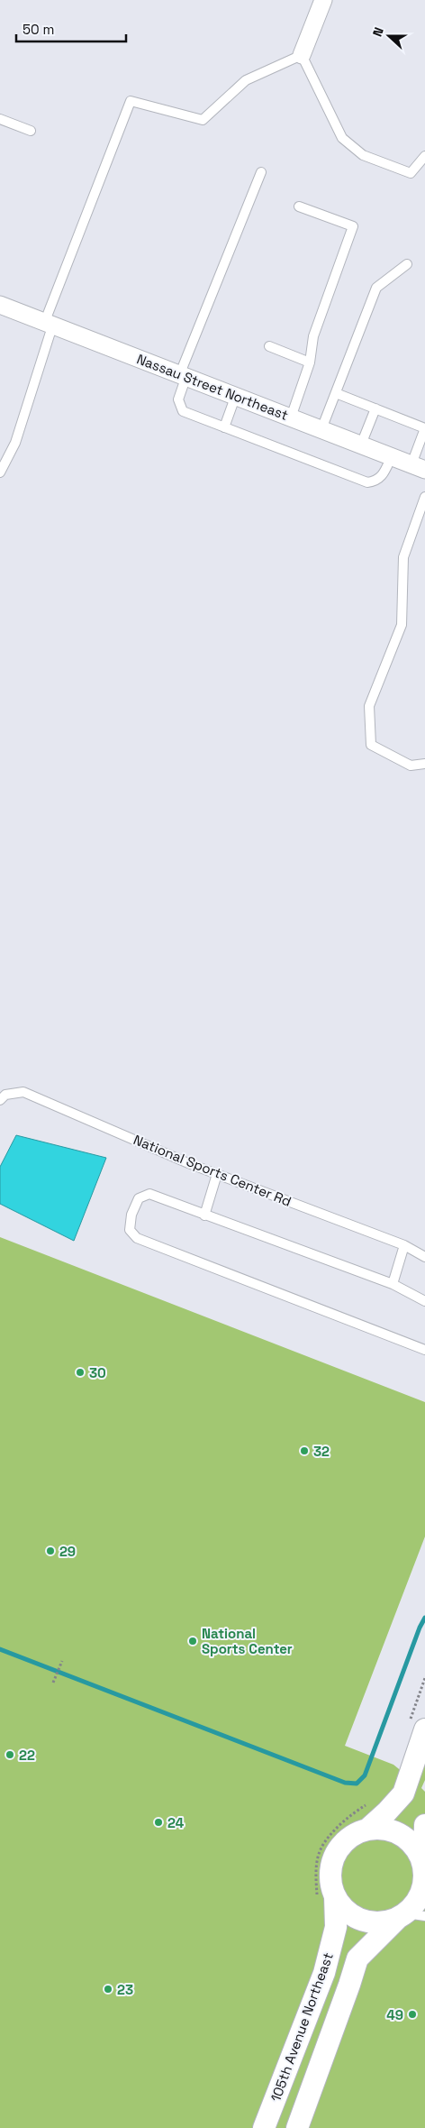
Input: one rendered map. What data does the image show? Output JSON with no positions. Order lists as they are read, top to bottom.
{
  "streets": {
    "street": ["Nassau Street Northeast", "105th Avenue Northeast"],
    "lane": ["National Sports Center Rd"]
  },
  "places": [
    "30",
    "32",
    "29",
    "National Sports Center",
    "22",
    "24",
    "23",
    "49"
  ],
  "scale_bar": "50 m",
  "north": "left"
}
